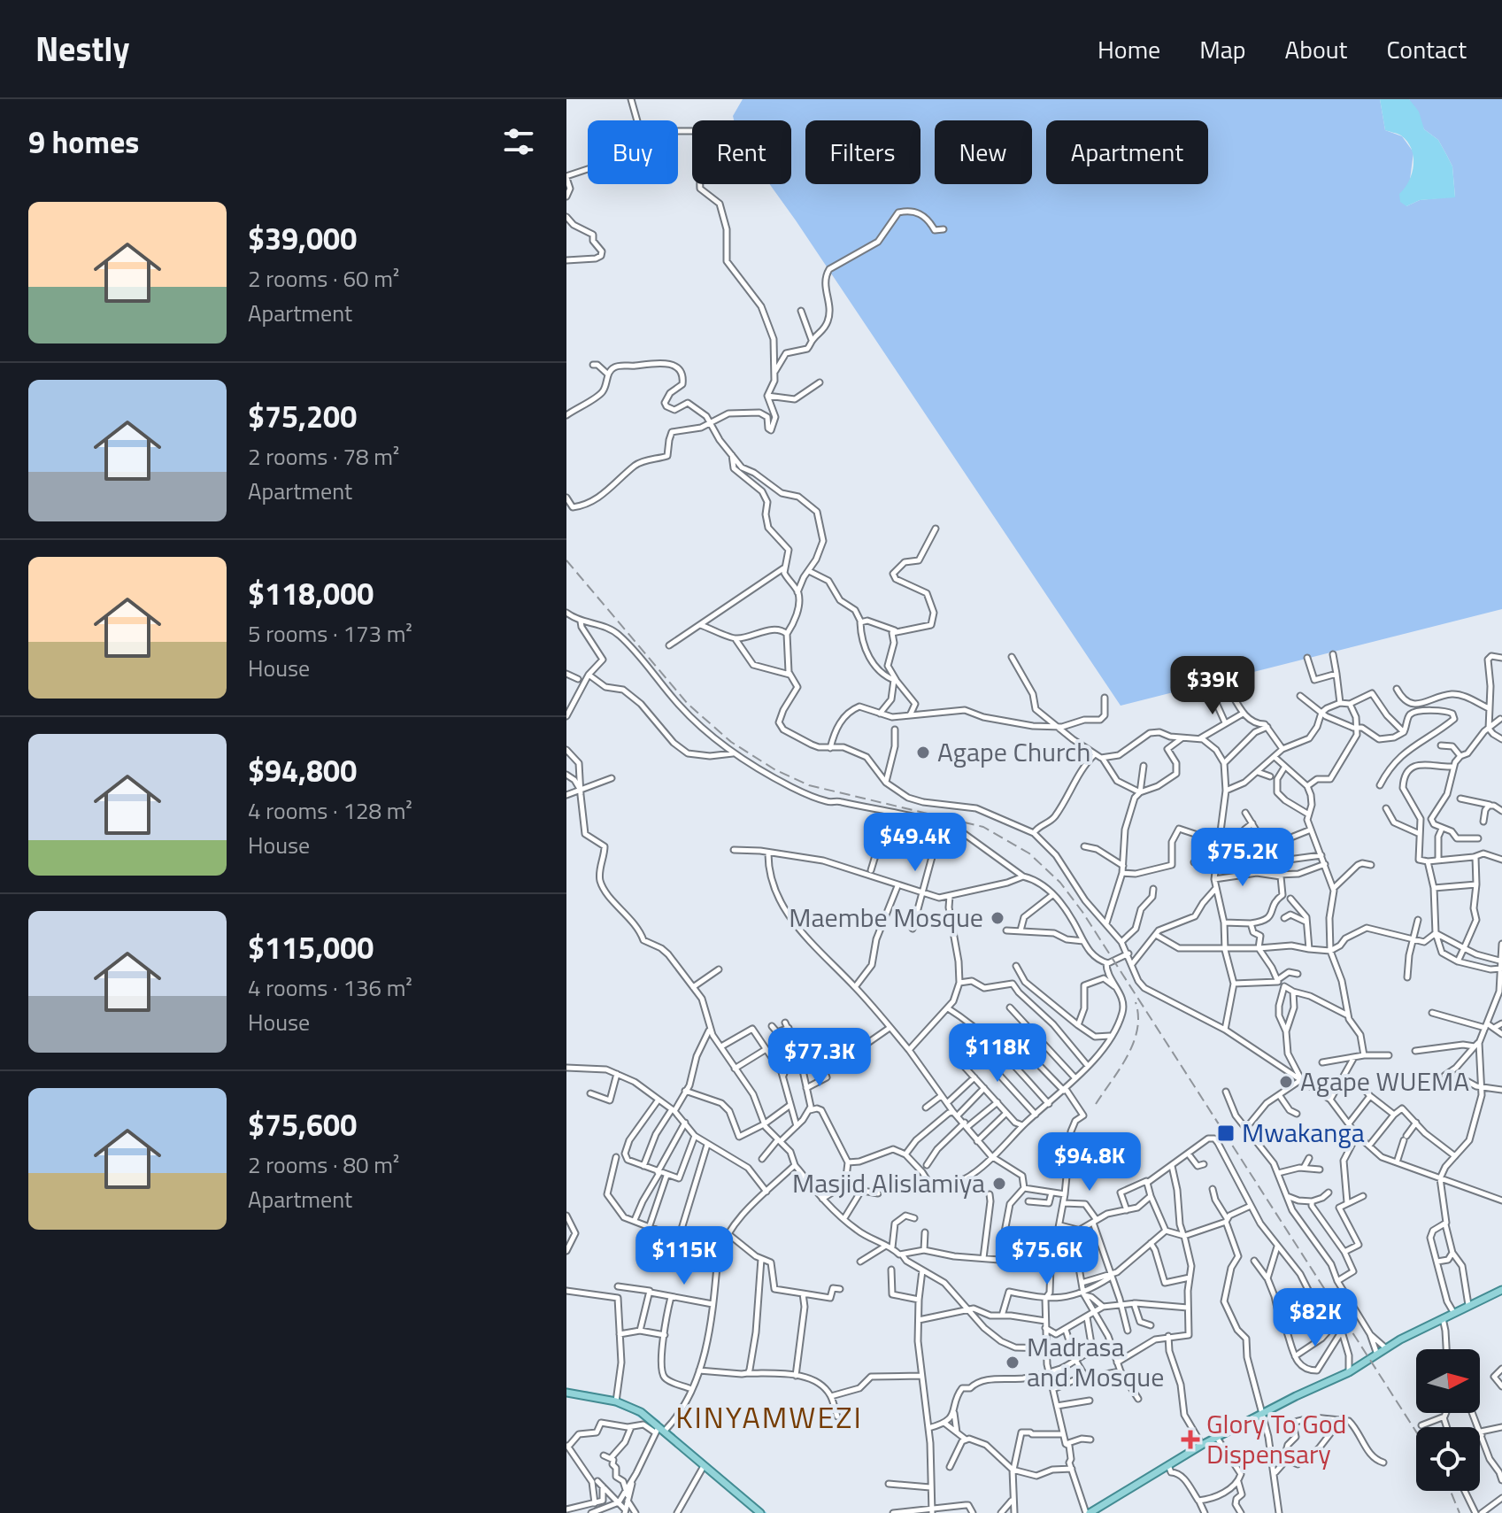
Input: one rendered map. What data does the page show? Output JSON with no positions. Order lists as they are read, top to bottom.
{
  "districts": ["KINYAMWEZI"],
  "places": {
    "other": [
      "Agape Church",
      "Maembe Mosque",
      "Agape WUEMA",
      "Masjid Alislamiya",
      "Madrasa and Mosque"
    ],
    "transit": ["Mwakanga"],
    "health": ["Glory To God Dispensary"]
  },
  "north": "right",
  "page": {
    "header": "Nestly",
    "nav": [
      "Home",
      "Map",
      "About",
      "Contact"
    ],
    "heading": "9 homes",
    "chip": [
      "Buy",
      "Rent",
      "Filters",
      "New",
      "Apartment"
    ],
    "list": [
      {
        "name": "$39,000",
        "note": "2 rooms · 60 m² · Apartment"
      },
      {
        "name": "$75,200",
        "note": "2 rooms · 78 m² · Apartment"
      },
      {
        "name": "$118,000",
        "note": "5 rooms · 173 m² · House"
      },
      {
        "name": "$94,800",
        "note": "4 rooms · 128 m² · House"
      },
      {
        "name": "$115,000",
        "note": "4 rooms · 136 m² · House"
      },
      {
        "name": "$75,600",
        "note": "2 rooms · 80 m² · Apartment"
      }
    ],
    "price": [
      "$39K",
      "$49.4K",
      "$75.2K",
      "$118K",
      "$77.3K",
      "$94.8K",
      "$115K",
      "$75.6K",
      "$82K"
    ]
  }
}
